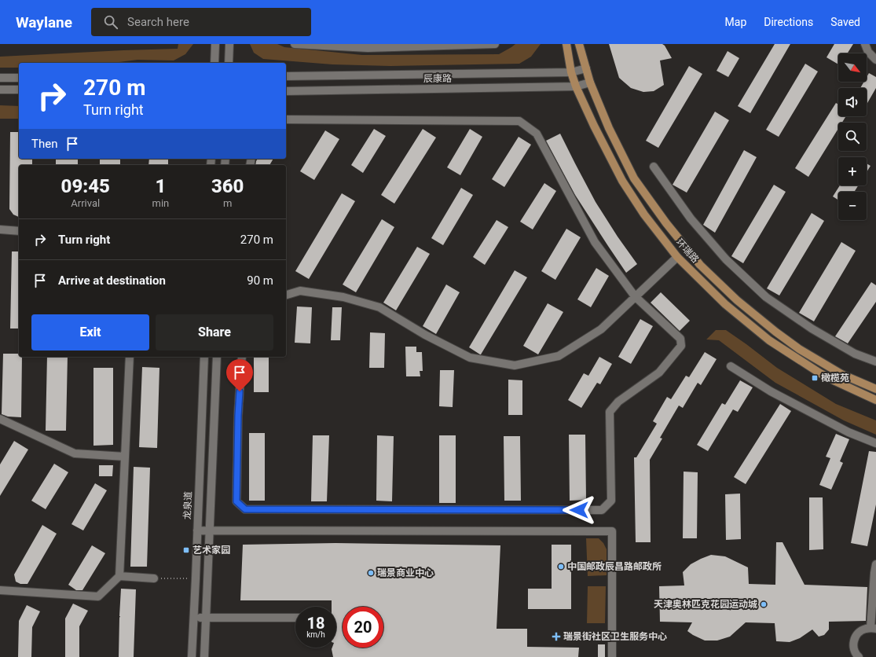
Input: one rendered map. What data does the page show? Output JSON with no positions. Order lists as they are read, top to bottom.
{
  "streets": {
    "main road": ["环瑞路"],
    "street": ["辰康路", "龙泉道"]
  },
  "crossings": [
    ["辰康路", "环瑞路"]
  ],
  "places": {
    "transit": ["橄榄苑", "艺术家园"],
    "other": ["中国邮政辰昌路邮政所", "瑞景商业中心", "天津奥林匹克花园运动城"],
    "health": ["瑞景街社区卫生服务中心"]
  },
  "north": "bottom right",
  "page": {
    "header": "Waylane",
    "search": "Search here",
    "nav": ["Map", "Directions", "Saved"],
    "map_buttons": ["+", "−"],
    "turn": ["270 m", "Turn right"],
    "then": "Then",
    "eta": [
      "09:45",
      "Arrival",
      "1",
      "min",
      "360",
      "m"
    ],
    "list": [
      {
        "name": "Turn right",
        "value": "270 m"
      },
      {
        "name": "Arrive at destination",
        "value": "90 m"
      }
    ],
    "buttons": ["Exit", "Share"],
    "speed": "18 km/h",
    "limit": "20"
  }
}
